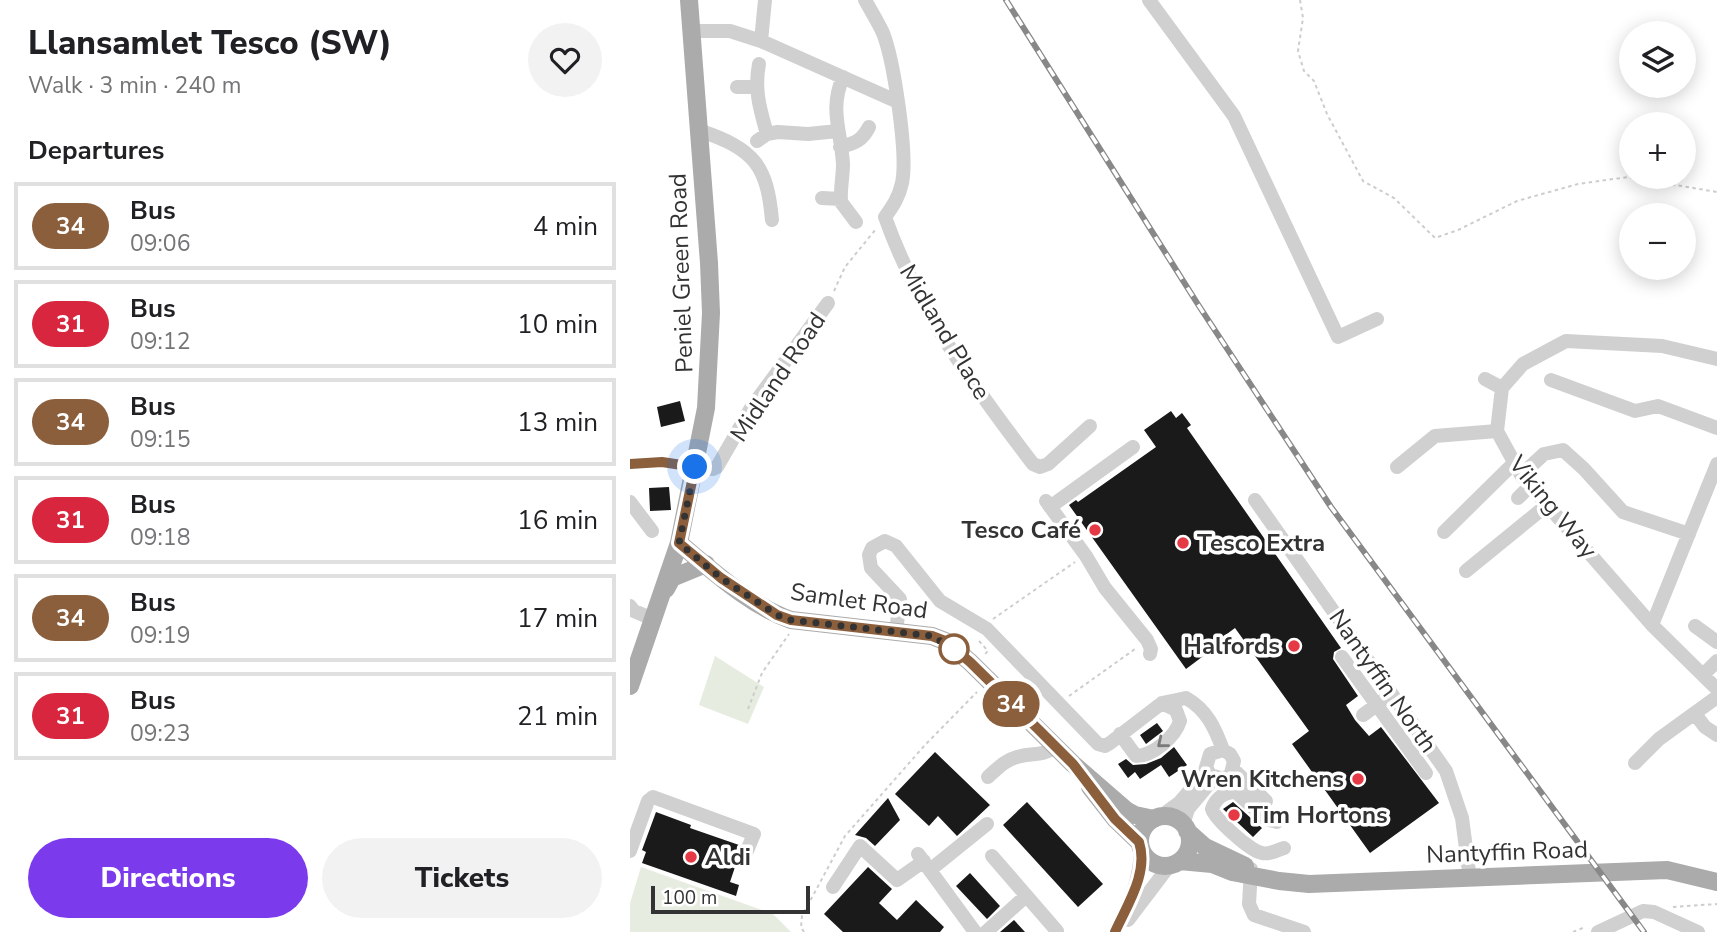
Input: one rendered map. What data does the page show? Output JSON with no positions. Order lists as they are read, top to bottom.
{
  "streets": {
    "main road": ["Peniel Green Road", "Samlet Road", "Nantyffin Road"],
    "street": [
      "Midland Place",
      "Midland Road",
      "Viking Way",
      "Nantyffin North"
    ]
  },
  "crossings": [
    ["Peniel Green Road", "Midland Road"],
    ["Peniel Green Road", "Samlet Road"],
    ["Samlet Road", "Nantyffin Road"],
    ["Nantyffin North", "Nantyffin Road"]
  ],
  "places": [
    "Tesco Café",
    "Tesco Extra",
    "Halfords",
    "Wren Kitchens",
    "Tim Hortons",
    "Aldi"
  ],
  "lines": ["bus line 34"],
  "scale_bar": "100 m",
  "page": {
    "heading": [
      ["Llansamlet Tesco (SW)", "Walk · 3 min · 240 m"],
      "Departures"
    ],
    "on_map": "34",
    "map_buttons": ["+", "−"],
    "list": [
      {
        "mark": "34",
        "name": "Bus",
        "note": "09:06",
        "value": "4 min"
      },
      {
        "mark": "31",
        "name": "Bus",
        "note": "09:12",
        "value": "10 min"
      },
      {
        "mark": "34",
        "name": "Bus",
        "note": "09:15",
        "value": "13 min"
      },
      {
        "mark": "31",
        "name": "Bus",
        "note": "09:18",
        "value": "16 min"
      },
      {
        "mark": "34",
        "name": "Bus",
        "note": "09:19",
        "value": "17 min"
      },
      {
        "mark": "31",
        "name": "Bus",
        "note": "09:23",
        "value": "21 min"
      }
    ],
    "buttons": ["Directions", "Tickets"],
    "scale": "100 m"
  }
}
